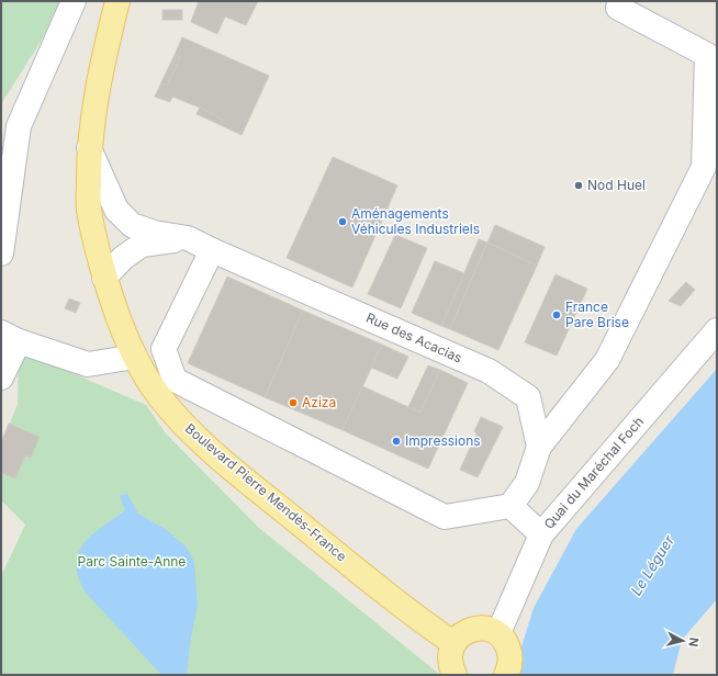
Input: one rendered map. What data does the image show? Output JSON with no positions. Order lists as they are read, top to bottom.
{
  "streets": {
    "main road": ["Boulevard Pierre Mendès-France"],
    "street": ["Rue des Acacias", "Quai du Maréchal Foch"]
  },
  "crossings": [
    ["Rue des Acacias", "Boulevard Pierre Mendès-France"]
  ],
  "water": ["Le Léguer"],
  "parks": ["Parc Sainte-Anne"],
  "places": [
    "Nod Huel",
    "Aménagements Véhicules Industriels",
    "France Pare Brise",
    "Aziza",
    "Impressions"
  ],
  "north": "right"
}
